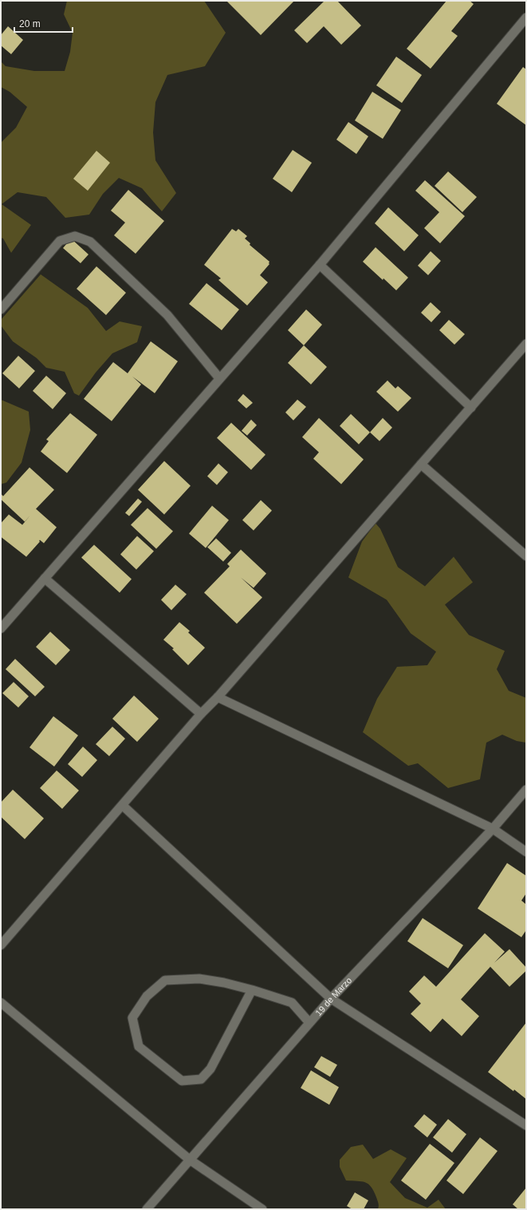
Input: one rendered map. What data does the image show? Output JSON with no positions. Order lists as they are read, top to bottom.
{
  "streets": {
    "street": ["19 de Marzo"]
  },
  "scale_bar": "20 m"
}
